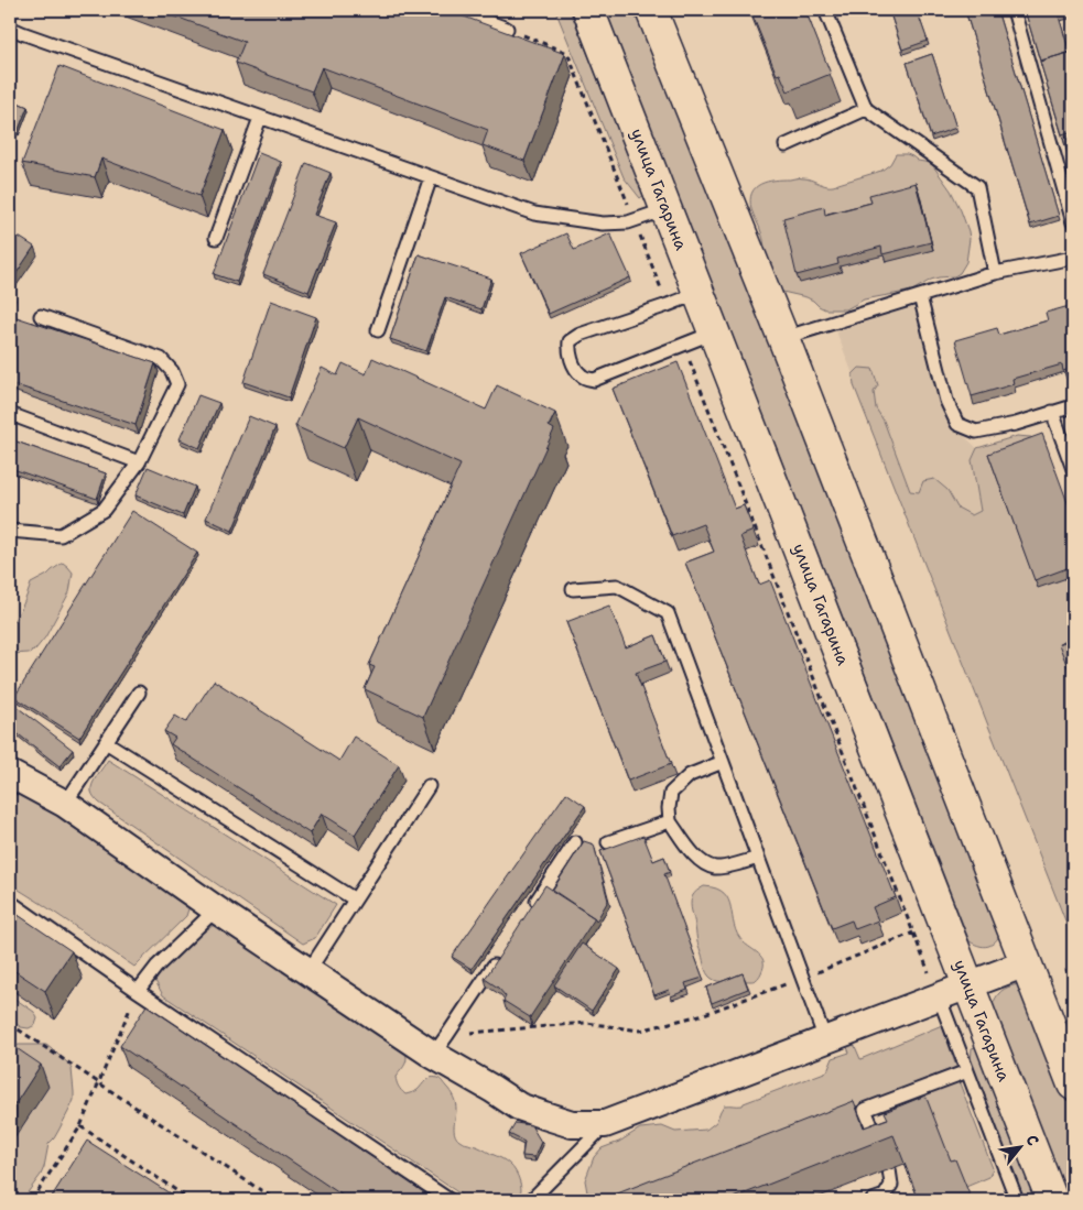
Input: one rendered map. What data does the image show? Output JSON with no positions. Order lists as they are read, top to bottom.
{
  "streets": {
    "main road": ["улица Гагарина"]
  },
  "north": "top right"
}
